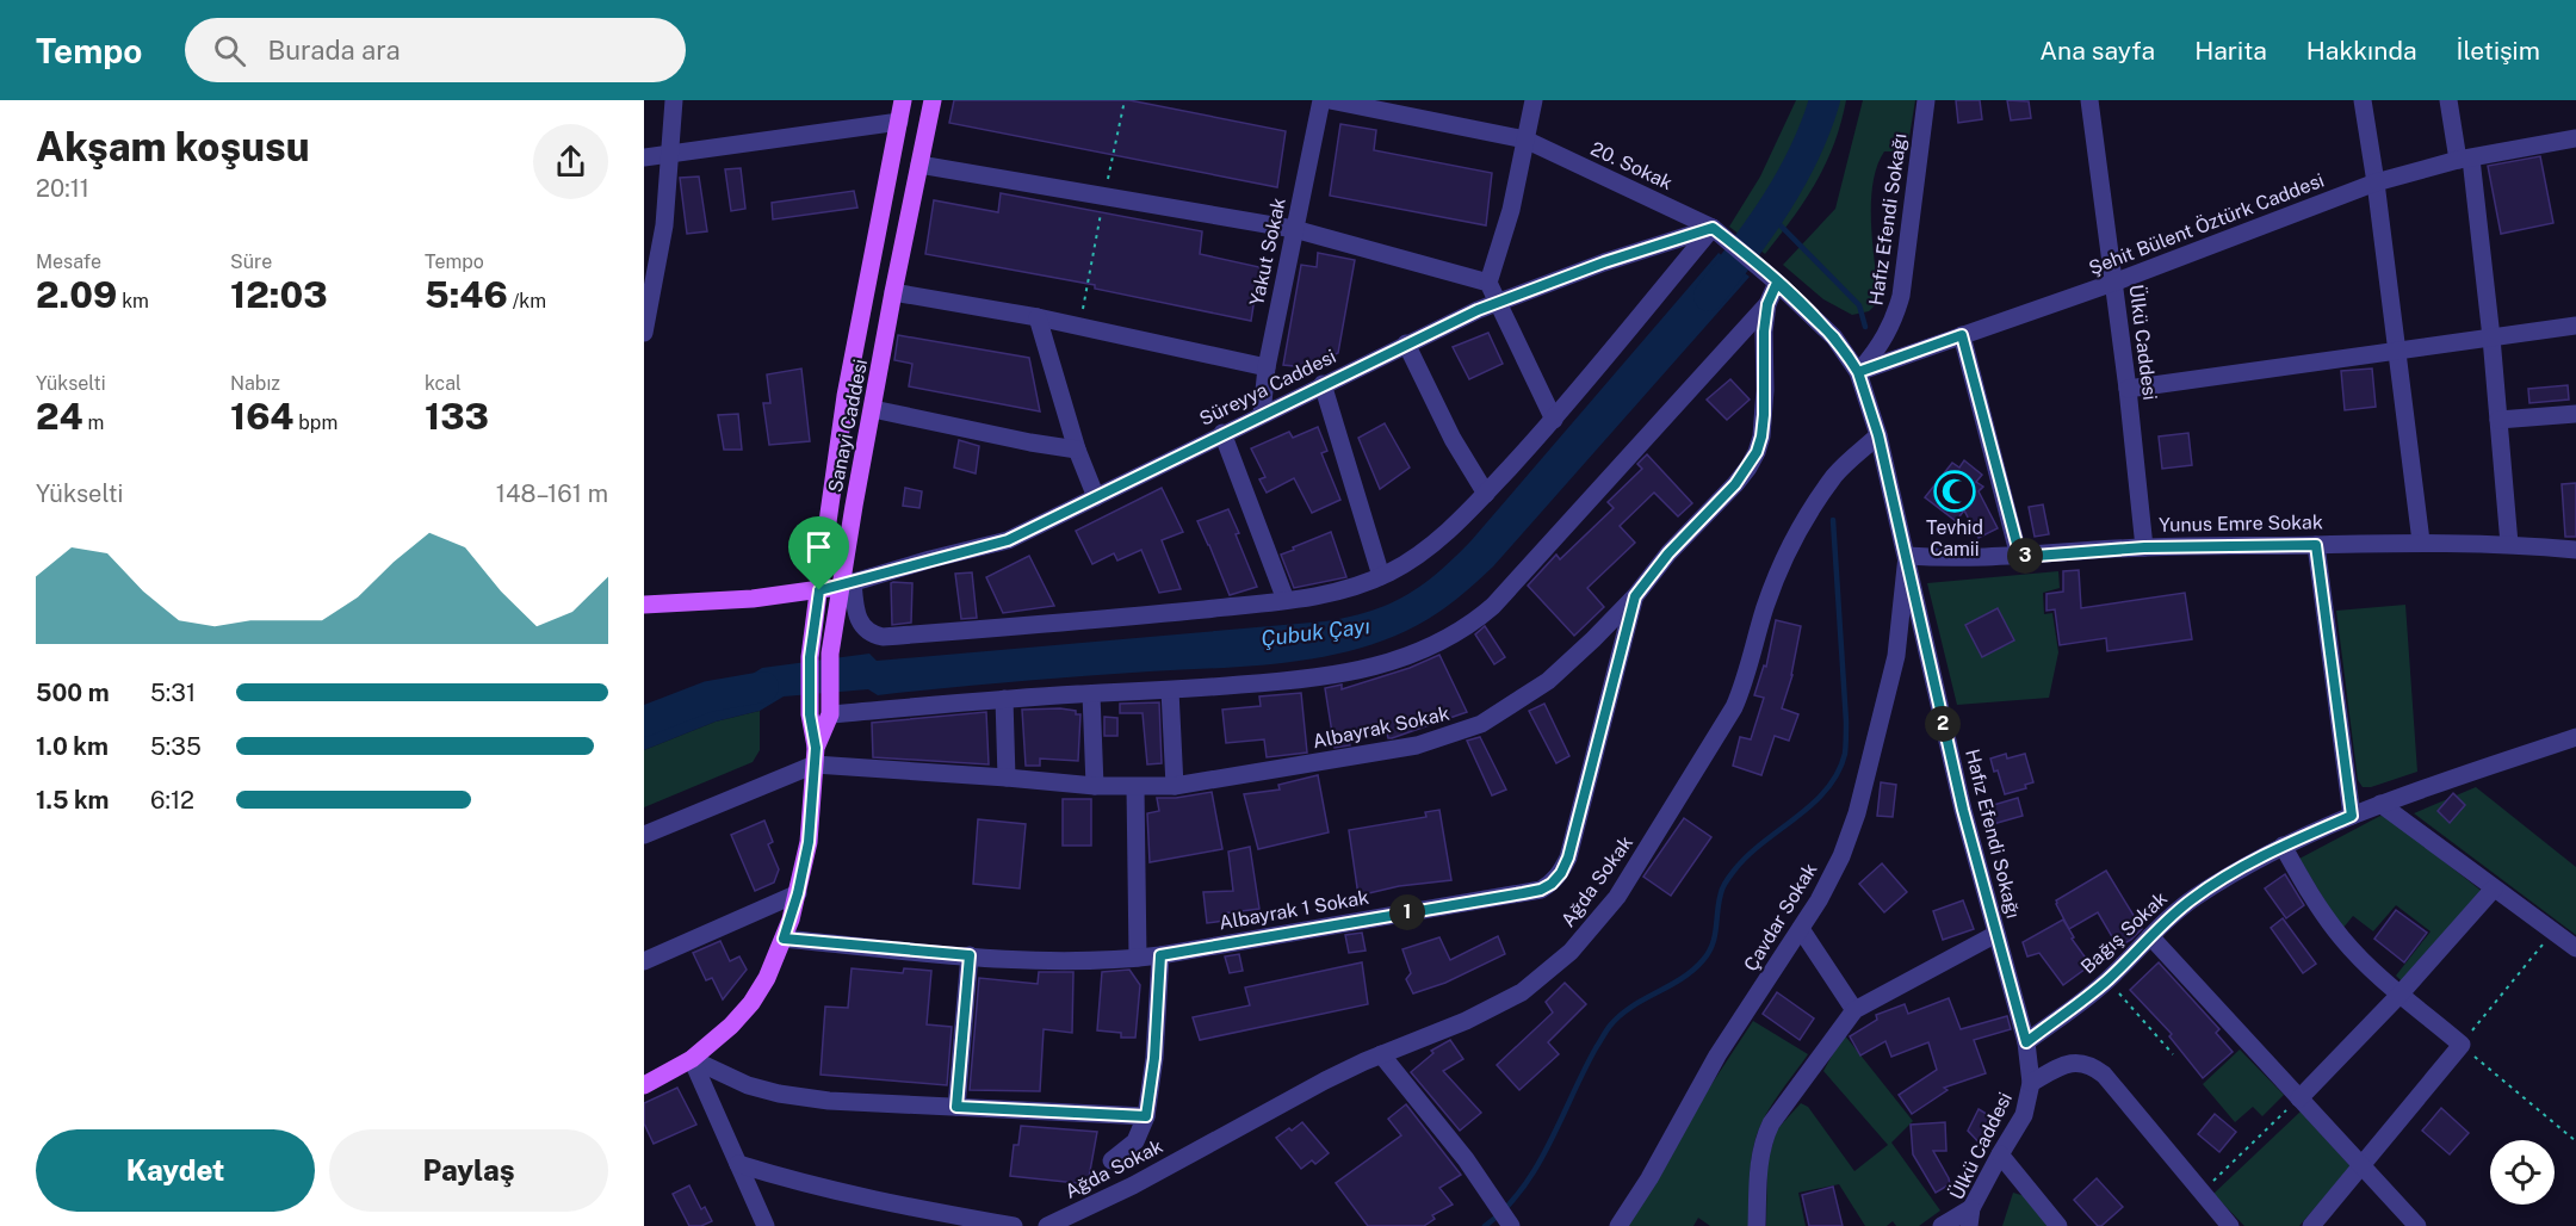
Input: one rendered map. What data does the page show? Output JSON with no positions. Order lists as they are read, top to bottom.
{
  "streets": {
    "main road": ["Sanayi Caddesi"],
    "street": [
      "20. Sokak",
      "Hafız Efendi Sokağı",
      "Şehit Bülent Öztürk Caddesi",
      "Yakut Sokak",
      "Ülkü Caddesi",
      "Süreyya Caddesi",
      "Yunus Emre Sokak",
      "Albayrak Sokak",
      "Ağda Sokak",
      "Albayrak 1 Sokak",
      "Çavdar Sokak",
      "Bağış Sokak"
    ]
  },
  "crossings": [
    ["20. Sokak", "Hafız Efendi Sokağı"],
    ["20. Sokak", "Şehit Bülent Öztürk Caddesi"],
    ["20. Sokak", "Süreyya Caddesi"],
    ["20. Sokak", "Albayrak Sokak"],
    ["Hafız Efendi Sokağı", "Şehit Bülent Öztürk Caddesi"],
    ["Hafız Efendi Sokağı", "Ülkü Caddesi"],
    ["Hafız Efendi Sokağı", "Yunus Emre Sokak"],
    ["Hafız Efendi Sokağı", "Ağda Sokak"],
    ["Hafız Efendi Sokağı", "Çavdar Sokak"],
    ["Hafız Efendi Sokağı", "Bağış Sokak"],
    ["Şehit Bülent Öztürk Caddesi", "Ülkü Caddesi"],
    ["Yakut Sokak", "Süreyya Caddesi"],
    ["Ülkü Caddesi", "Yunus Emre Sokak"],
    ["Ülkü Caddesi", "Bağış Sokak"],
    ["Süreyya Caddesi", "Sanayi Caddesi"],
    ["Sanayi Caddesi", "Albayrak Sokak"],
    ["Yunus Emre Sokak", "Çavdar Sokak"],
    ["Albayrak Sokak", "Albayrak 1 Sokak"]
  ],
  "water": ["Çubuk Çayı"],
  "places": {
    "mosque": ["Tevhid Camii"]
  },
  "page": {
    "header": "Tempo",
    "search": "Burada ara",
    "nav": [
      "Ana sayfa",
      "Harita",
      "Hakkında",
      "İletişim"
    ],
    "heading": ["Akşam koşusu", "20:11"],
    "stats": [
      ["Mesafe", "2.09 km"],
      ["Süre", "12:03"],
      ["Tempo", "5:46 /km"],
      ["Yükselti", "24 m"],
      ["Nabız", "164 bpm"],
      ["kcal", "133"]
    ],
    "chart": ["Yükselti", "148–161 m"],
    "pins": ["3", "2", "1"],
    "list": [
      {
        "name": "500 m",
        "note": "5:31"
      },
      {
        "name": "1.0 km",
        "note": "5:35"
      },
      {
        "name": "1.5 km",
        "note": "6:12"
      }
    ],
    "buttons": ["Kaydet", "Paylaş"]
  }
}
